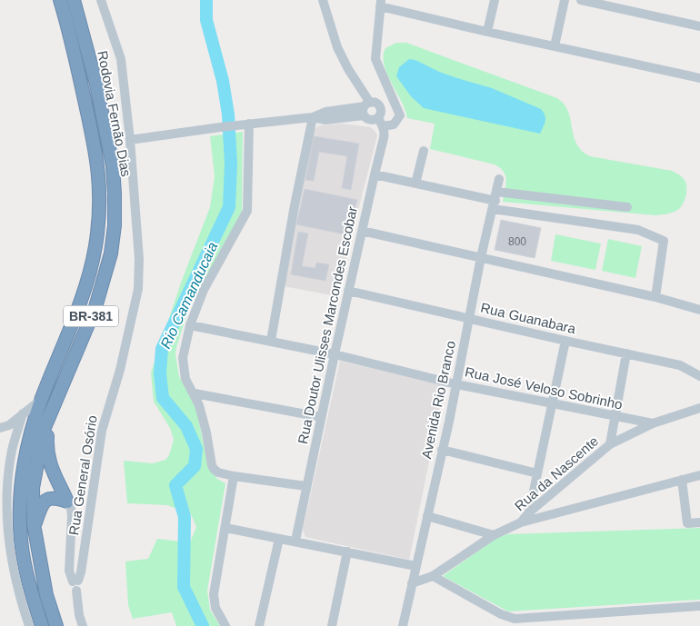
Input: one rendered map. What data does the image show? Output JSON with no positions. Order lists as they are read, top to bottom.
{
  "streets": {
    "highway": ["Rodovia Fernão Dias", "BR-381"],
    "street": [
      "Rua Guanabara",
      "Rua Doutor Ulisses Marcondes Escobar",
      "Rua José Veloso Sobrinho",
      "Avenida Rio Branco",
      "Rua da Nascente",
      "Rua General Osório"
    ]
  },
  "crossings": [
    ["Rua Guanabara", "Rua Doutor Ulisses Marcondes Escobar"],
    ["Rua Guanabara", "Avenida Rio Branco"],
    ["Rua Doutor Ulisses Marcondes Escobar", "Rua José Veloso Sobrinho"],
    ["Rua José Veloso Sobrinho", "Avenida Rio Branco"],
    ["Rua José Veloso Sobrinho", "Rua da Nascente"],
    ["Avenida Rio Branco", "Rua da Nascente"]
  ],
  "water": ["Rio Camanducaia"],
  "house_numbers": ["800"]
}
